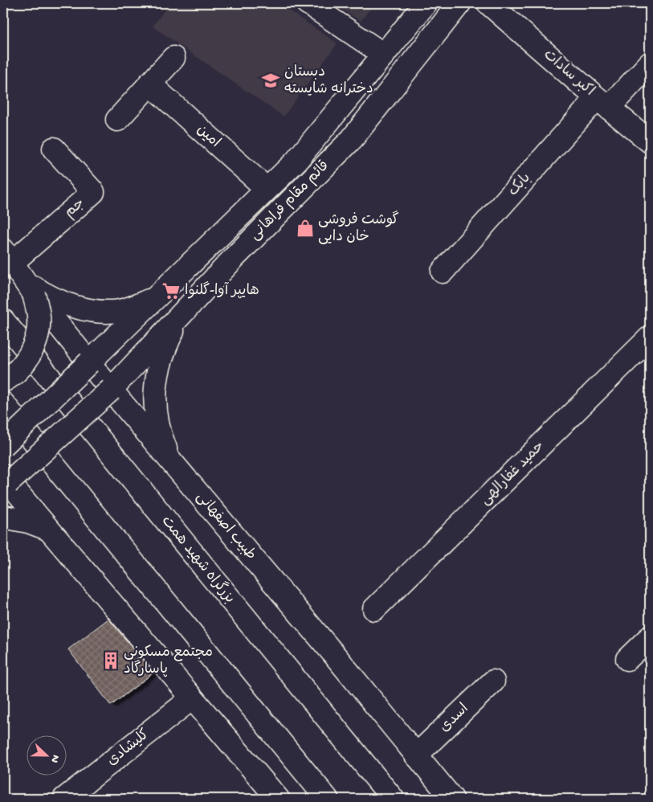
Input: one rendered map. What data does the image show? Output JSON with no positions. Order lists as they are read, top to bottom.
{
  "streets": {
    "main road": [
      "اکبر سادات",
      "امین",
      "بابک",
      "قائم مقام فراهانی",
      "جم",
      "حمید غفارالهی",
      "طبیب اصفهانی",
      "بزرگراه شهید همت",
      "اسدی",
      "کلیشادی"
    ]
  },
  "crossings": [
    ["اکبر سادات", "بابک"],
    ["امین", "قائم مقام فراهانی"],
    ["قائم مقام فراهانی", "طبیب اصفهانی"],
    ["جم", "طبیب اصفهانی"],
    ["طبیب اصفهانی", "اسدی"]
  ],
  "places": {
    "school or university": ["دبستان دخترانه شایسته"],
    "shop": ["گوشت فروشی خان دایی"],
    "supermarket": ["هایپر آوا-گلنوا"],
    "building": ["مجتمع مسکونی پاسارگاد"]
  },
  "north": "right"
}
